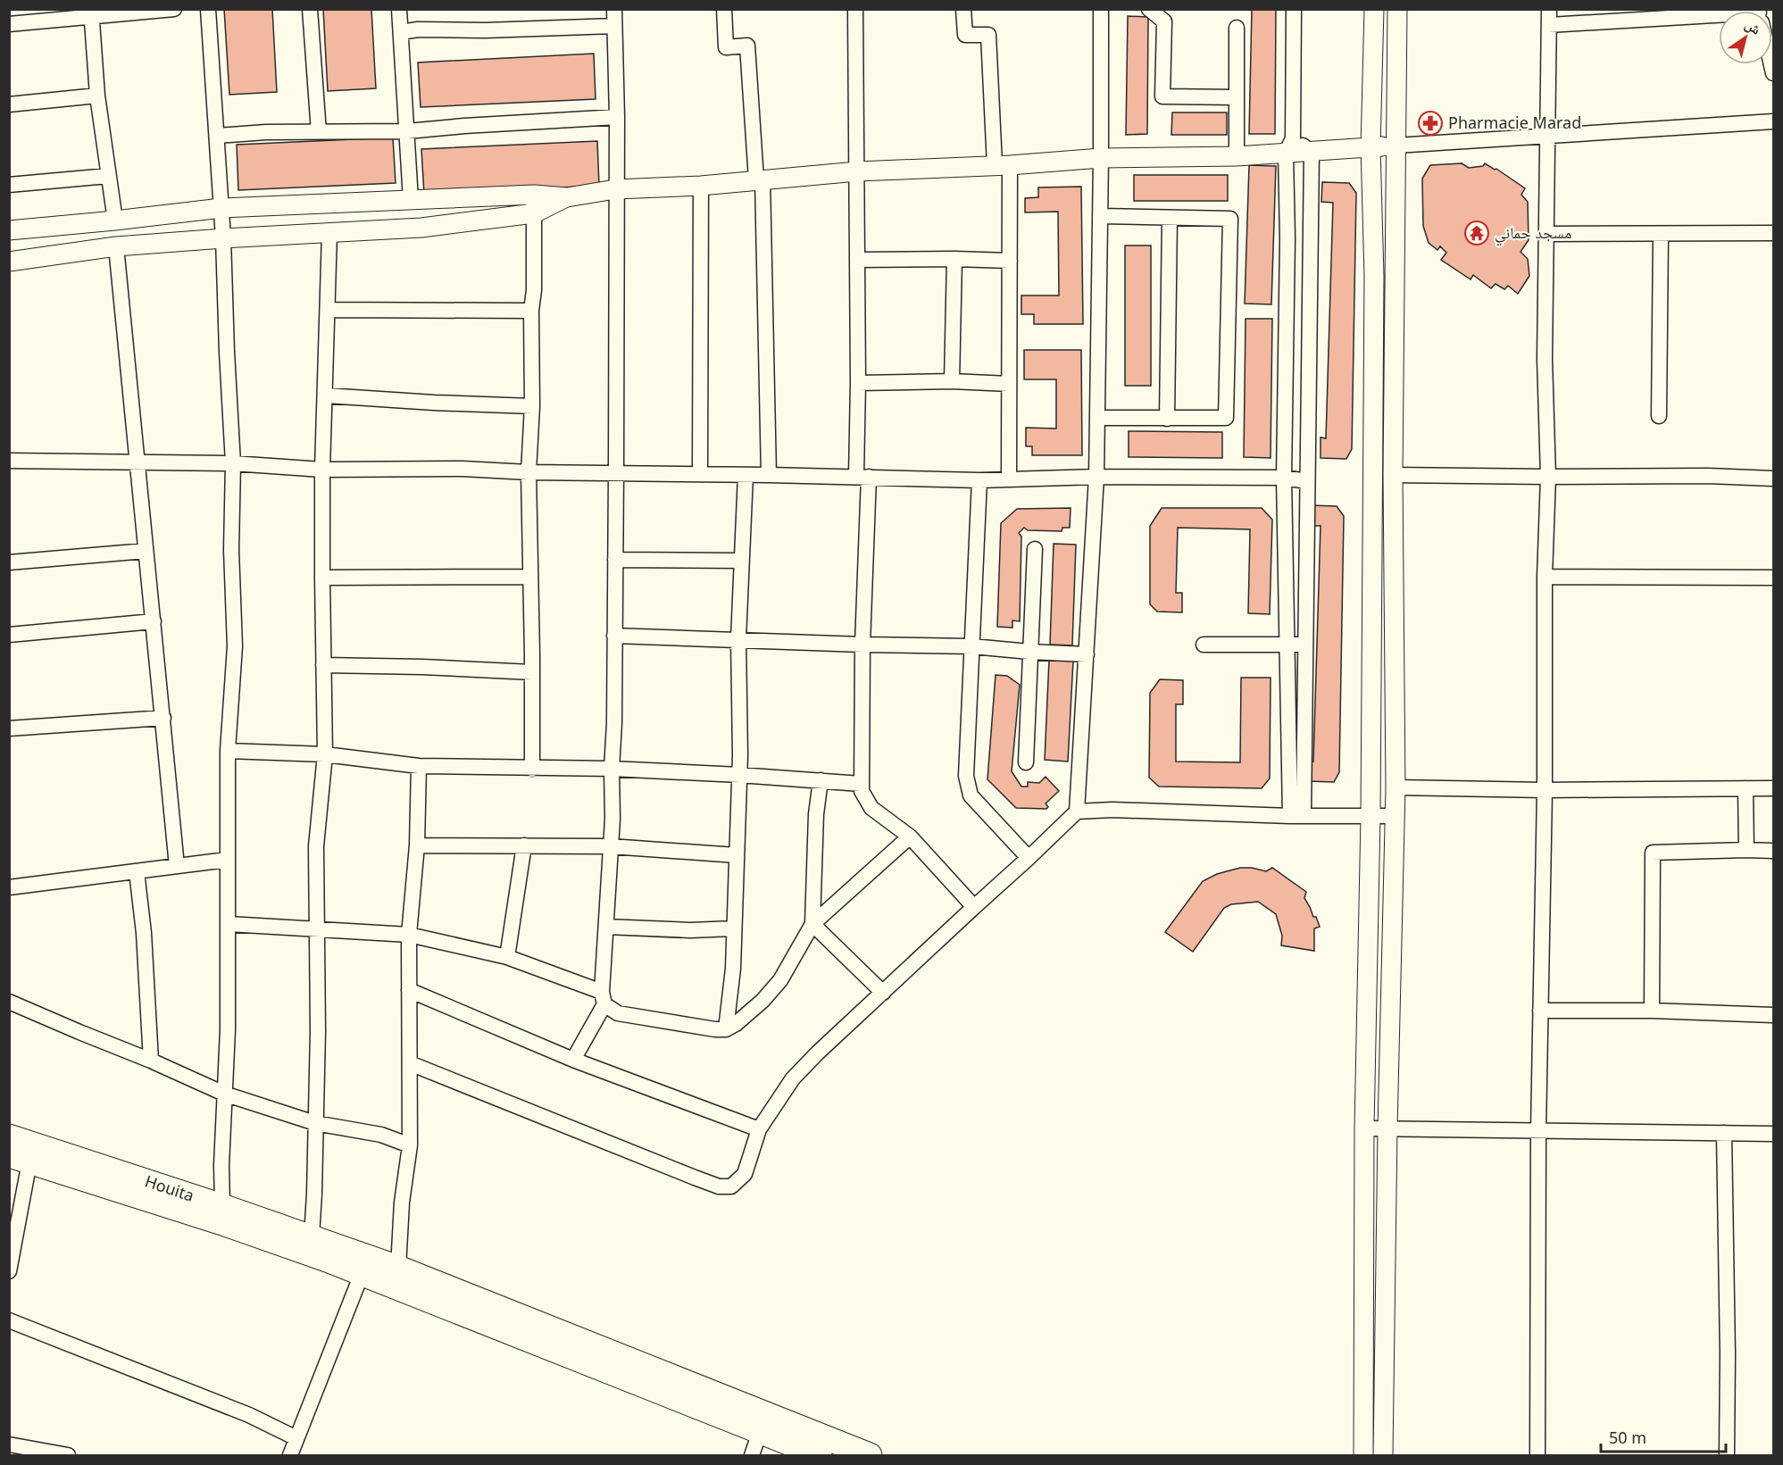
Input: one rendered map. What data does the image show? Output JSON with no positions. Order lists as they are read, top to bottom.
{
  "streets": {
    "main road": ["Houita"]
  },
  "places": {
    "pharmacy": ["Pharmacie Marad"],
    "temple": ["مسجد حماني"]
  },
  "scale_bar": "50 m",
  "north": "top right"
}
